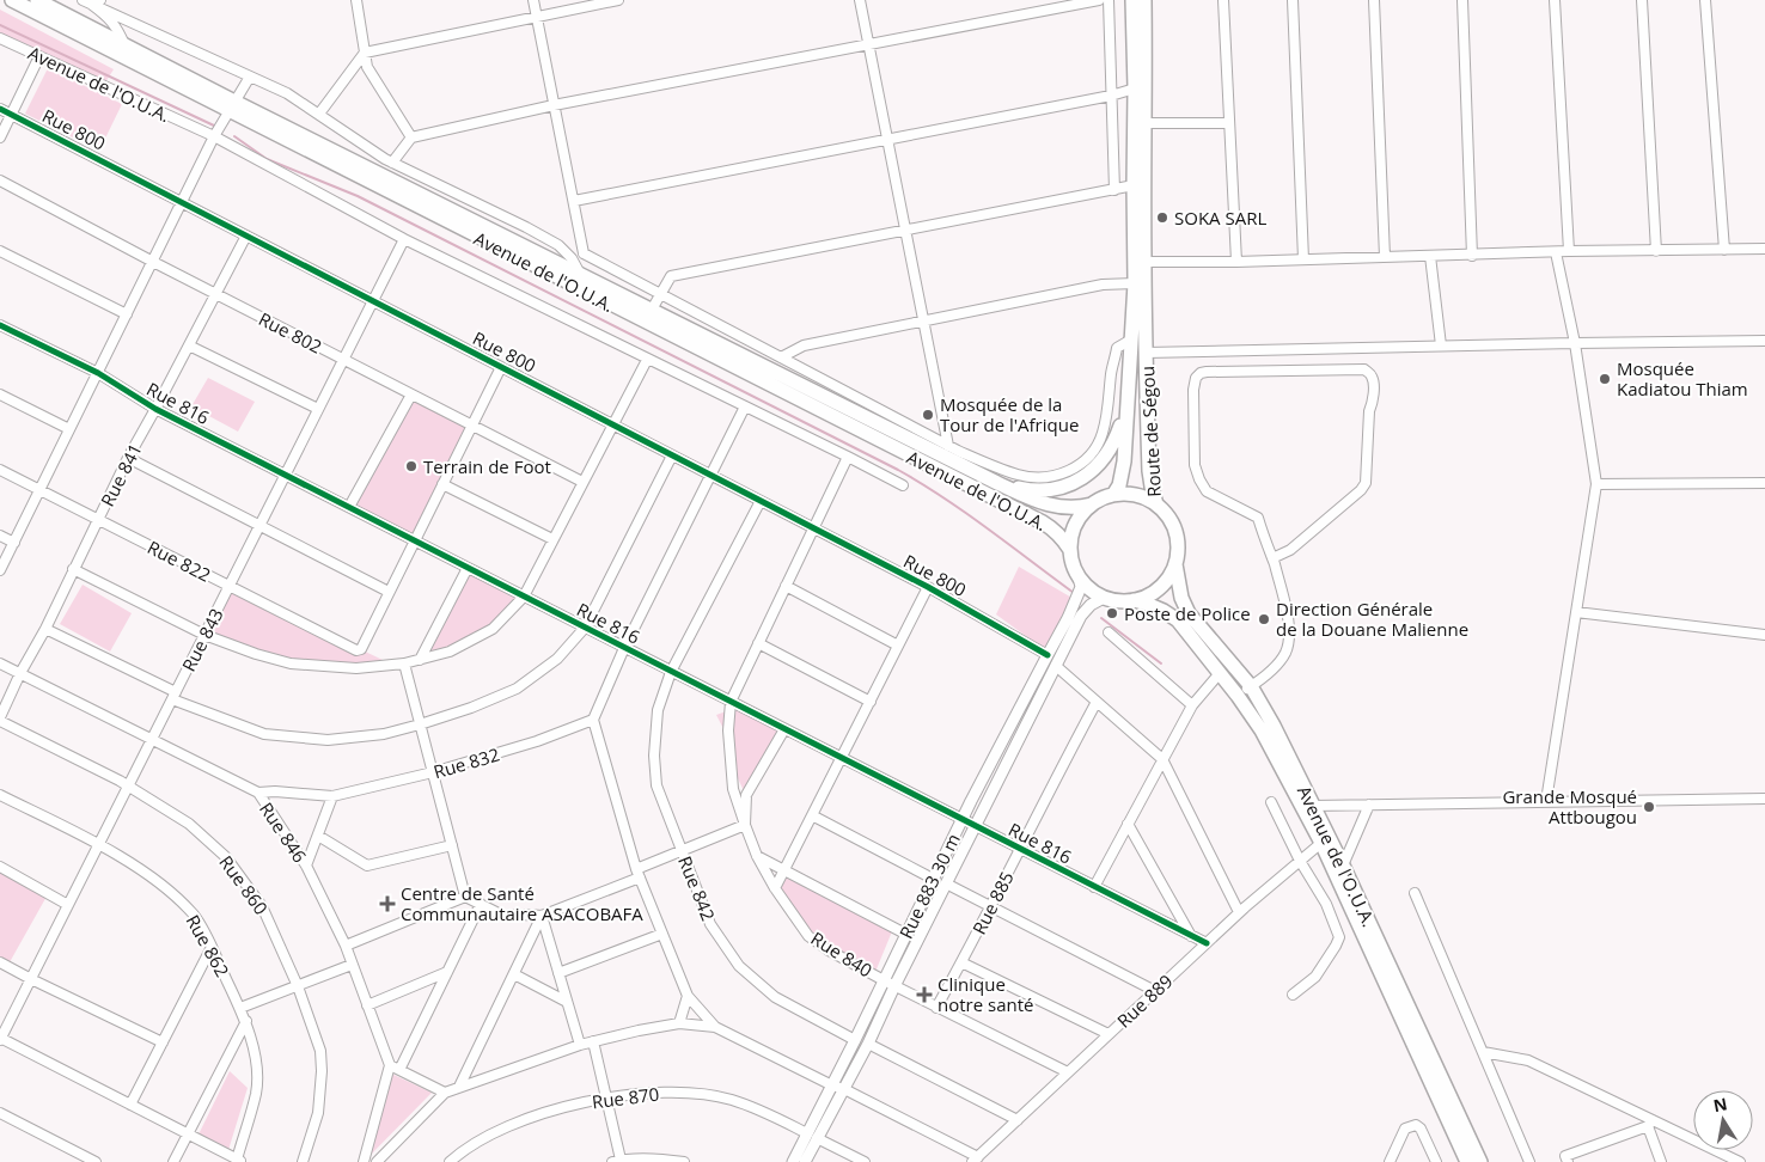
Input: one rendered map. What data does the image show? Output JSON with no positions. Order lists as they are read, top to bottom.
{
  "streets": {
    "highway": ["Avenue de l'O.U.A.", "Route de Ségou"],
    "main road": ["Rue 883 30 m"],
    "street": [
      "Rue 800",
      "Rue 802",
      "Rue 816",
      "Rue 841",
      "Rue 822",
      "Rue 843",
      "Rue 832",
      "Rue 846",
      "Rue 860",
      "Rue 842",
      "Rue 885",
      "Rue 862",
      "Rue 840",
      "Rue 889",
      "Rue 870"
    ]
  },
  "crossings": [
    ["Avenue de l'O.U.A.", "Route de Ségou"],
    ["Avenue de l'O.U.A.", "Rue 843"],
    ["Avenue de l'O.U.A.", "Rue 883 30 m"],
    ["Avenue de l'O.U.A.", "Rue 840"],
    ["Avenue de l'O.U.A.", "Rue 889"],
    ["Rue 800", "Rue 841"],
    ["Rue 800", "Rue 843"],
    ["Rue 800", "Rue 883 30 m"],
    ["Rue 800", "Rue 842"],
    ["Rue 800", "Rue 840"],
    ["Rue 802", "Rue 841"],
    ["Rue 802", "Rue 843"],
    ["Rue 816", "Rue 841"],
    ["Rue 816", "Rue 843"],
    ["Rue 816", "Rue 883 30 m"],
    ["Rue 816", "Rue 842"],
    ["Rue 816", "Rue 885"],
    ["Rue 816", "Rue 840"],
    ["Rue 816", "Rue 889"],
    ["Route de Ségou", "Rue 883 30 m"],
    ["Rue 841", "Rue 822"],
    ["Rue 841", "Rue 846"],
    ["Rue 841", "Rue 860"],
    ["Rue 822", "Rue 843"],
    ["Rue 843", "Rue 846"],
    ["Rue 843", "Rue 860"],
    ["Rue 843", "Rue 862"],
    ["Rue 832", "Rue 846"],
    ["Rue 883 30 m", "Rue 842"],
    ["Rue 883 30 m", "Rue 840"],
    ["Rue 883 30 m", "Rue 870"],
    ["Rue 885", "Rue 840"],
    ["Rue 840", "Rue 889"]
  ],
  "places": {
    "other": [
      "SOKA SARL",
      "Mosquée Kadiatou Thiam",
      "Mosquée de la Tour de l'Afrique",
      "Terrain de Foot",
      "Poste de Police",
      "Direction Générale de la Douane Malienne",
      "Grande Mosqué Attbougou"
    ],
    "health": ["Centre de Santé Communautaire ASACOBAFA", "Clinique notre santé"]
  },
  "north": "top"
}
